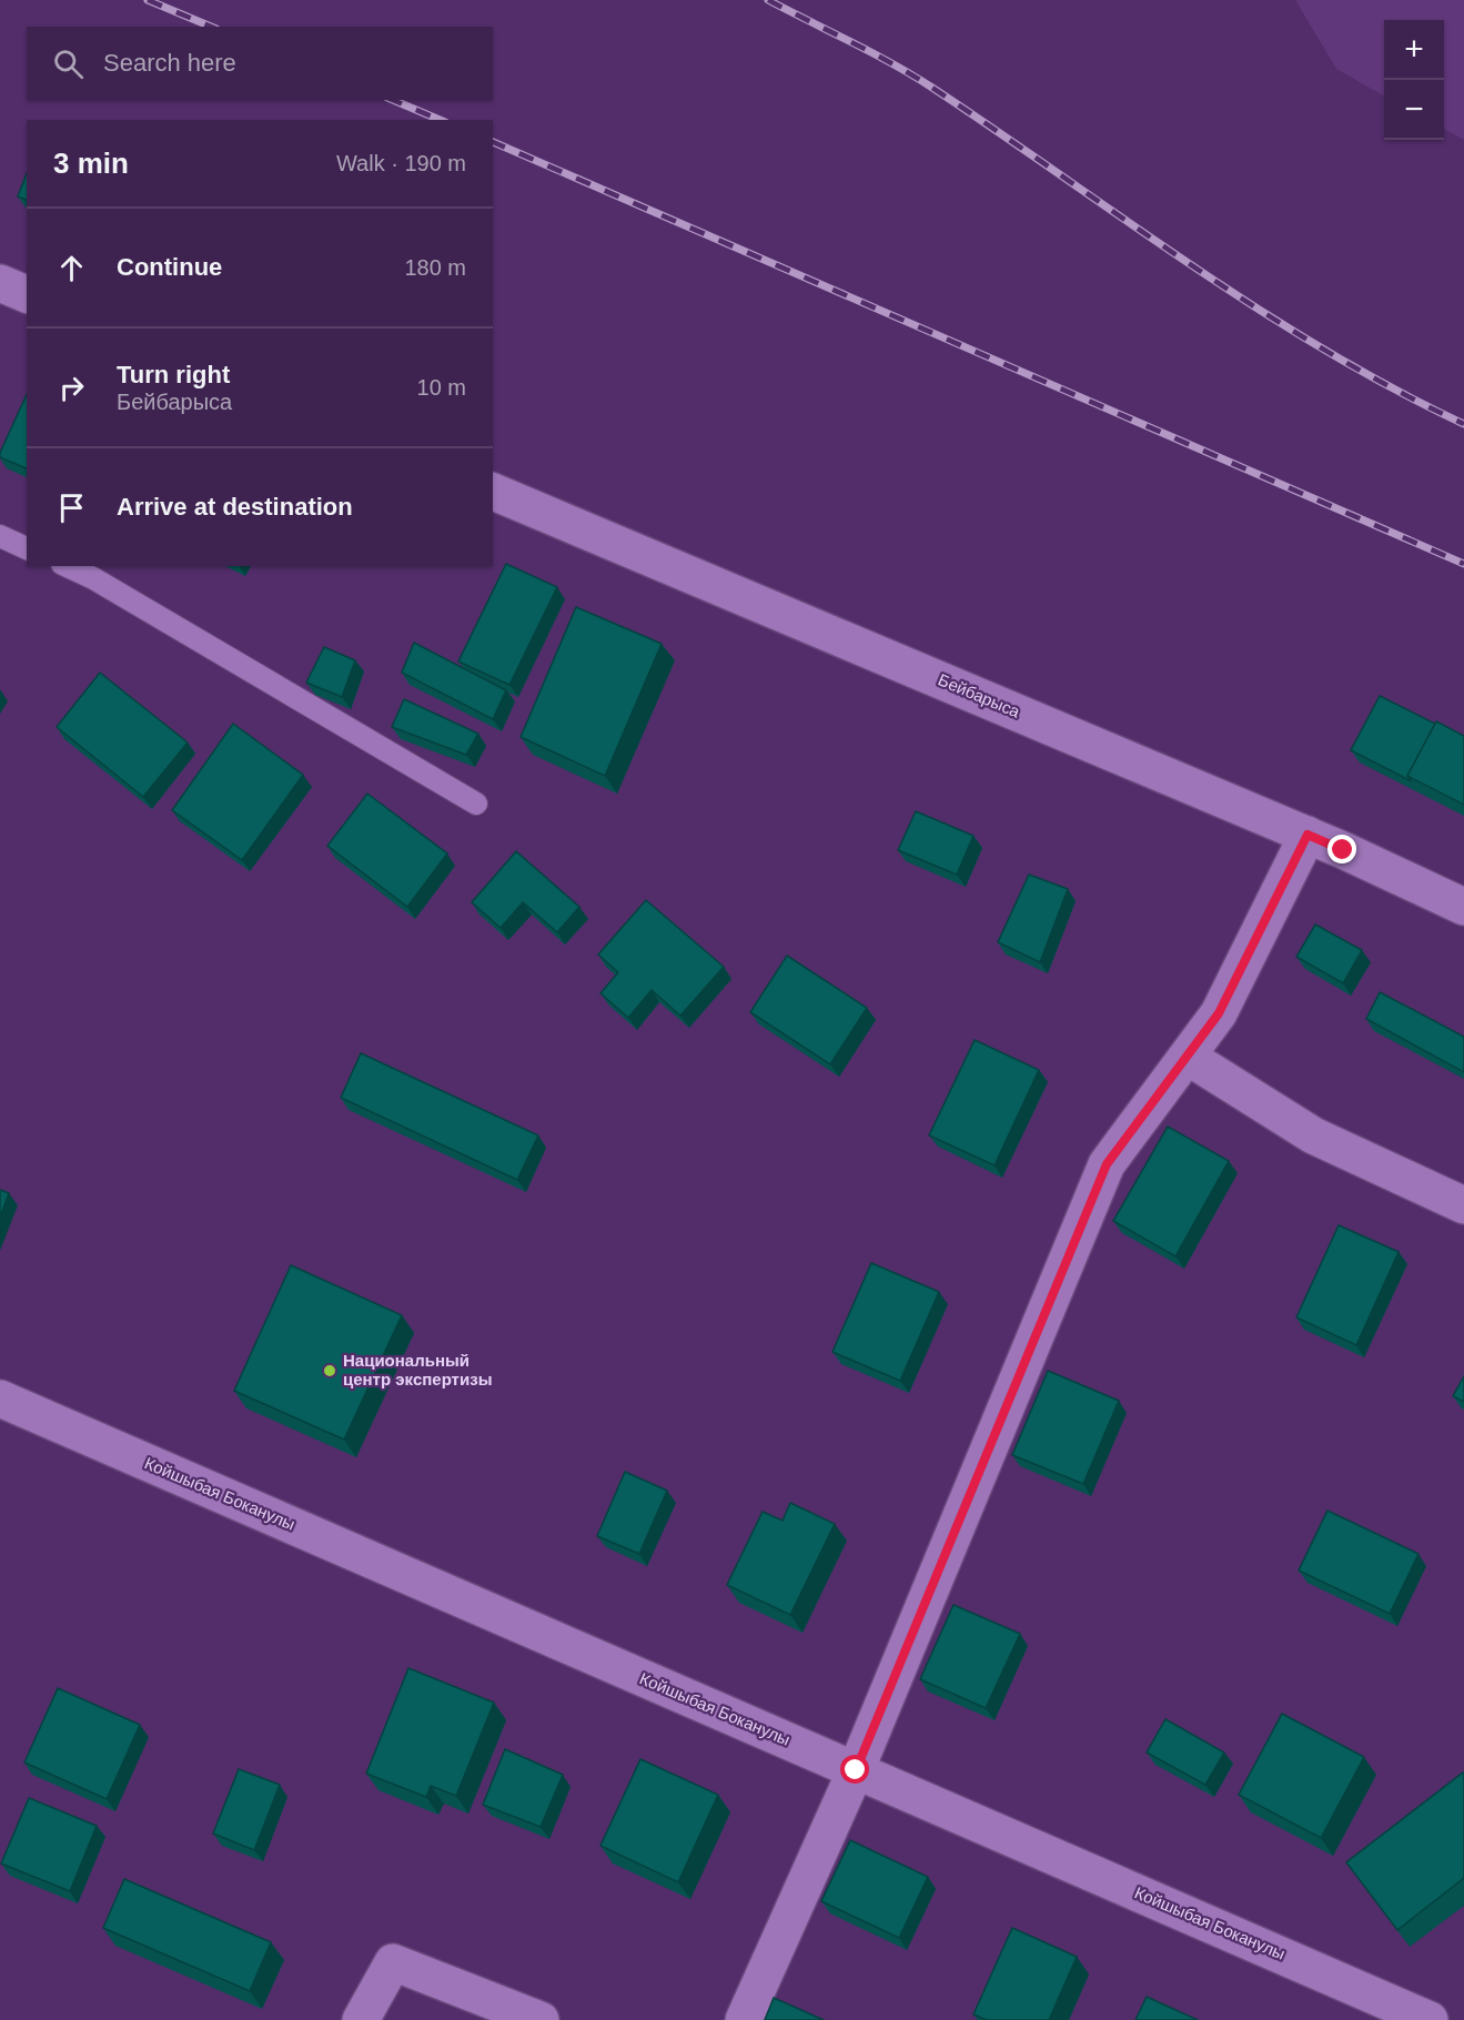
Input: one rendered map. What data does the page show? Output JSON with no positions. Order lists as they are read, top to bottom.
{
  "streets": {
    "street": ["Бейбарыса", "Койшыбая Боканулы"]
  },
  "places": ["Национальный центр экспертизы"],
  "page": {
    "map_buttons": ["+", "−"],
    "search": "Search here",
    "heading": ["3 min", "Walk · 190 m"],
    "list": [
      ["Continue", "180 m"],
      ["Turn right", "Бейбарыса", "10 m"],
      "Arrive at destination"
    ]
  }
}
